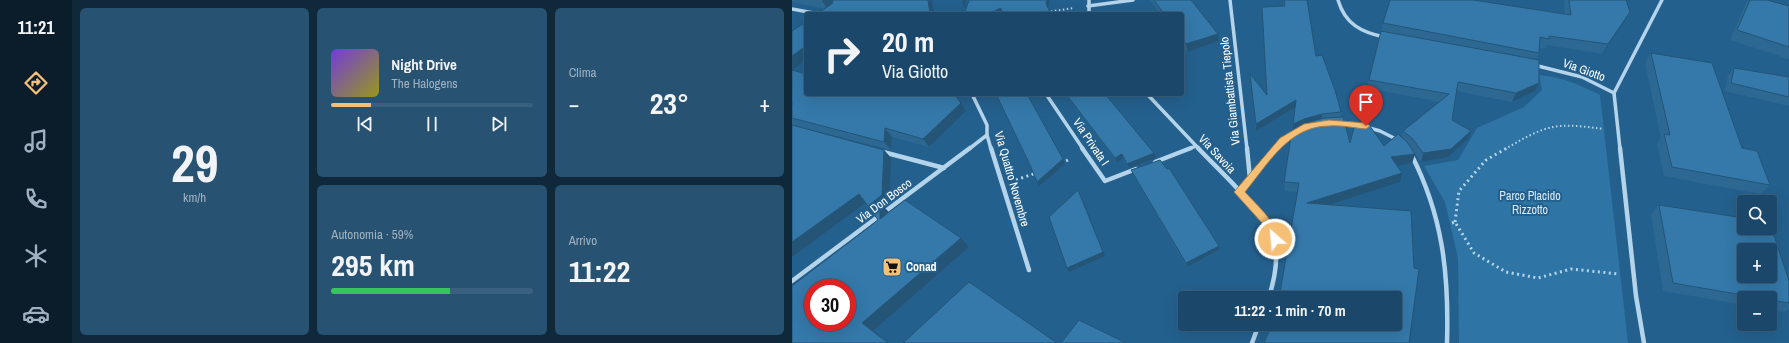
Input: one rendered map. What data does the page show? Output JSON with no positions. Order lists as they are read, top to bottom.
{
  "streets": {
    "street": [
      "Via Giotto",
      "Via Giambattista Tiepolo",
      "Via Privata I",
      "Via Savoia",
      "Via Quattro Novembre",
      "Via Don Bosco"
    ]
  },
  "crossings": [
    ["Via Quattro Novembre", "Via Don Bosco"]
  ],
  "parks": ["Parco Placido Rizzotto"],
  "places": {
    "supermarket": ["Conad"]
  },
  "page": {
    "tabs": "11:21",
    "tile": [
      ["29", "km/h"],
      "Clima",
      ["Autonomia · 59%", "295 km"],
      ["Arrivo", "11:22"]
    ],
    "turn": ["20 m", "Via Giotto"],
    "song": ["Night Drive", "The Halogens"],
    "heat": ["−", "23°", "+"],
    "map_buttons": ["+", "−"],
    "limit": "30",
    "trip": "11:22 · 1 min · 70 m"
  }
}
